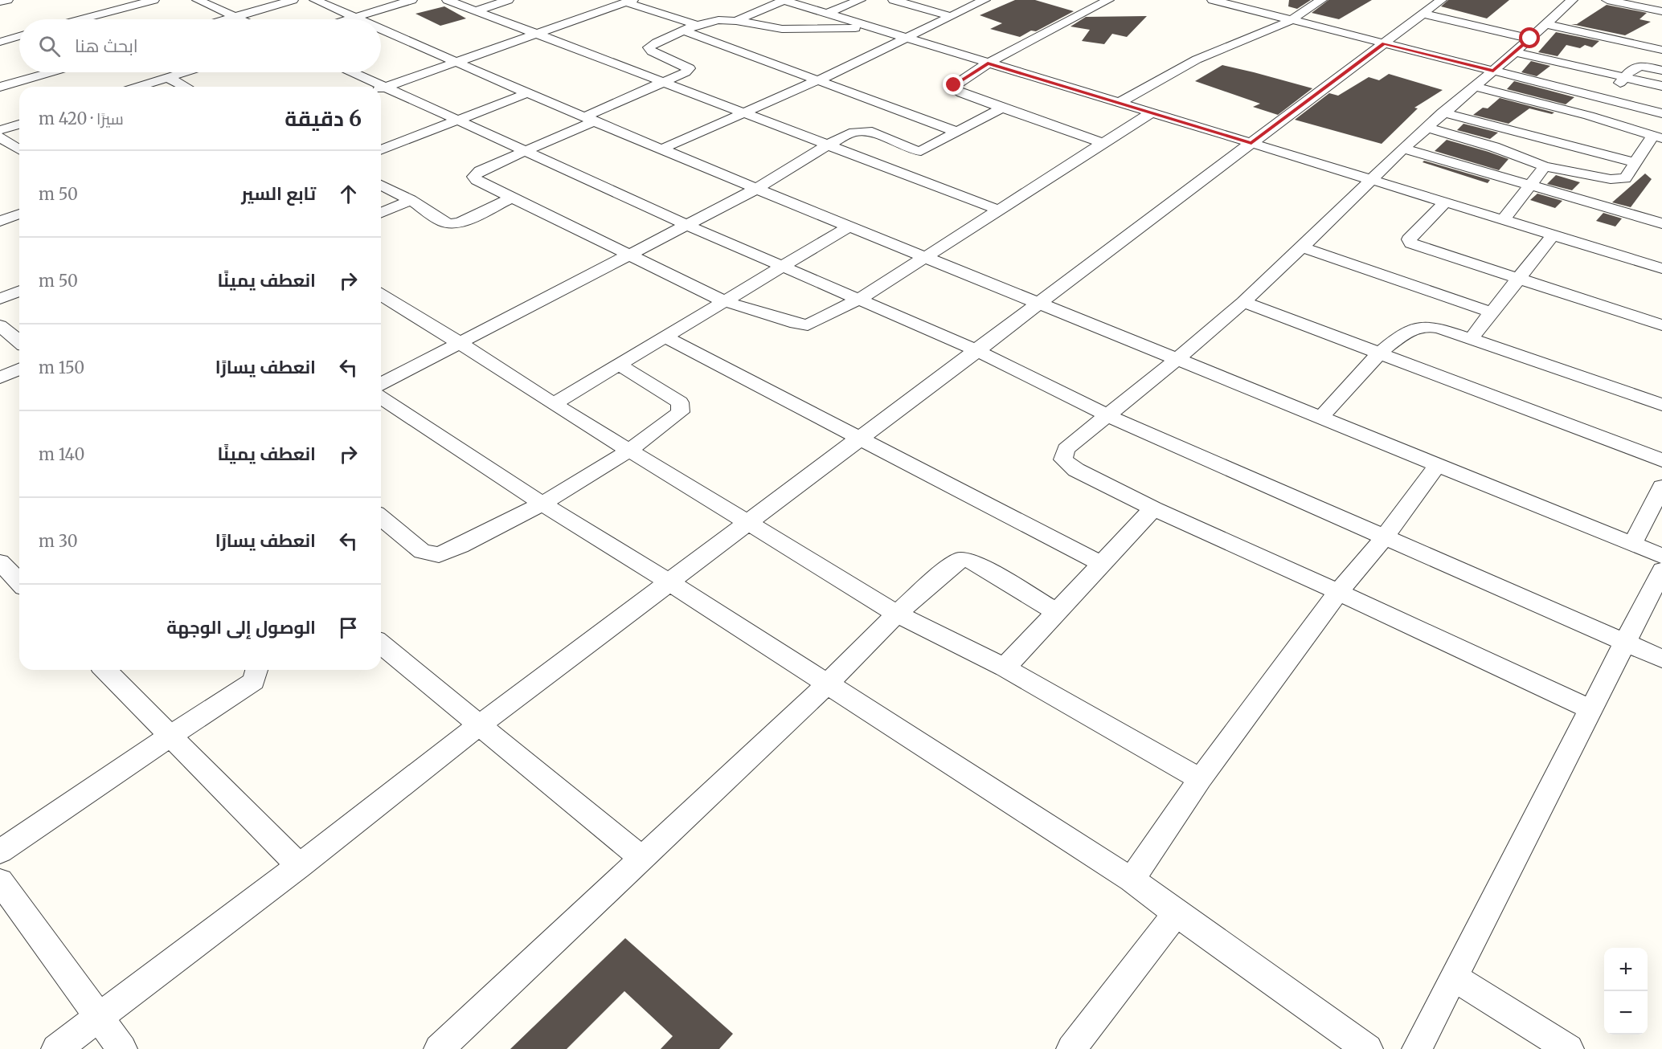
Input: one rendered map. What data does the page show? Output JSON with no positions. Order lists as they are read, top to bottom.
{
  "page": {
    "search": "ابحث هنا",
    "heading": ["6 دقيقة", "سيرًا · 420 m"],
    "list": [
      ["تابع السير", "50 m"],
      ["انعطف يمينًا", "50 m"],
      ["انعطف يسارًا", "150 m"],
      ["انعطف يمينًا", "140 m"],
      ["انعطف يسارًا", "30 m"],
      "الوصول إلى الوجهة"
    ],
    "map_buttons": ["+", "−"]
  }
}
